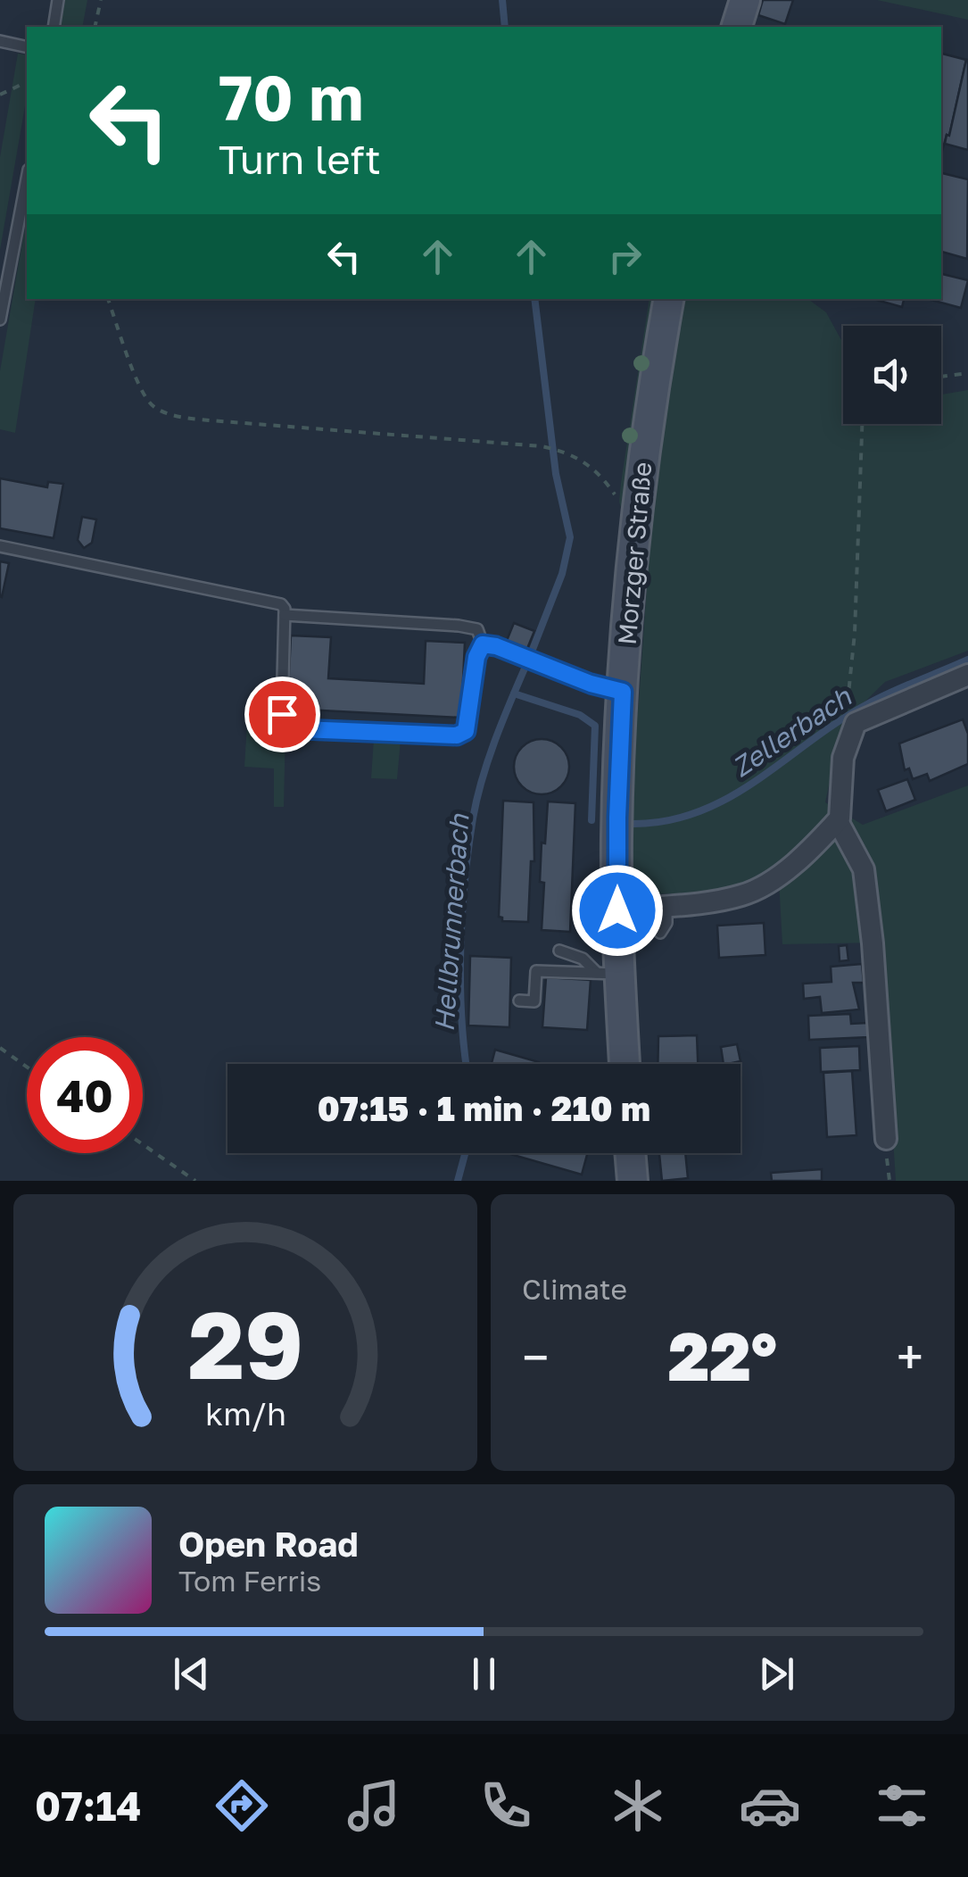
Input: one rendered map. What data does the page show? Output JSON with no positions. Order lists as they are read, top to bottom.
{
  "streets": {
    "street": ["Morzger Straße"]
  },
  "water": ["Zellerbach", "Hellbrunnerbach"],
  "page": {
    "turn": ["70 m", "Turn left"],
    "limit": "40",
    "trip": "07:15 · 1 min · 210 m",
    "tile": "Climate",
    "heat": ["−", "22°", "+"],
    "song": ["Open Road", "Tom Ferris"],
    "tabs": "07:14",
    "gauge": ["29", "km/h"]
  }
}
